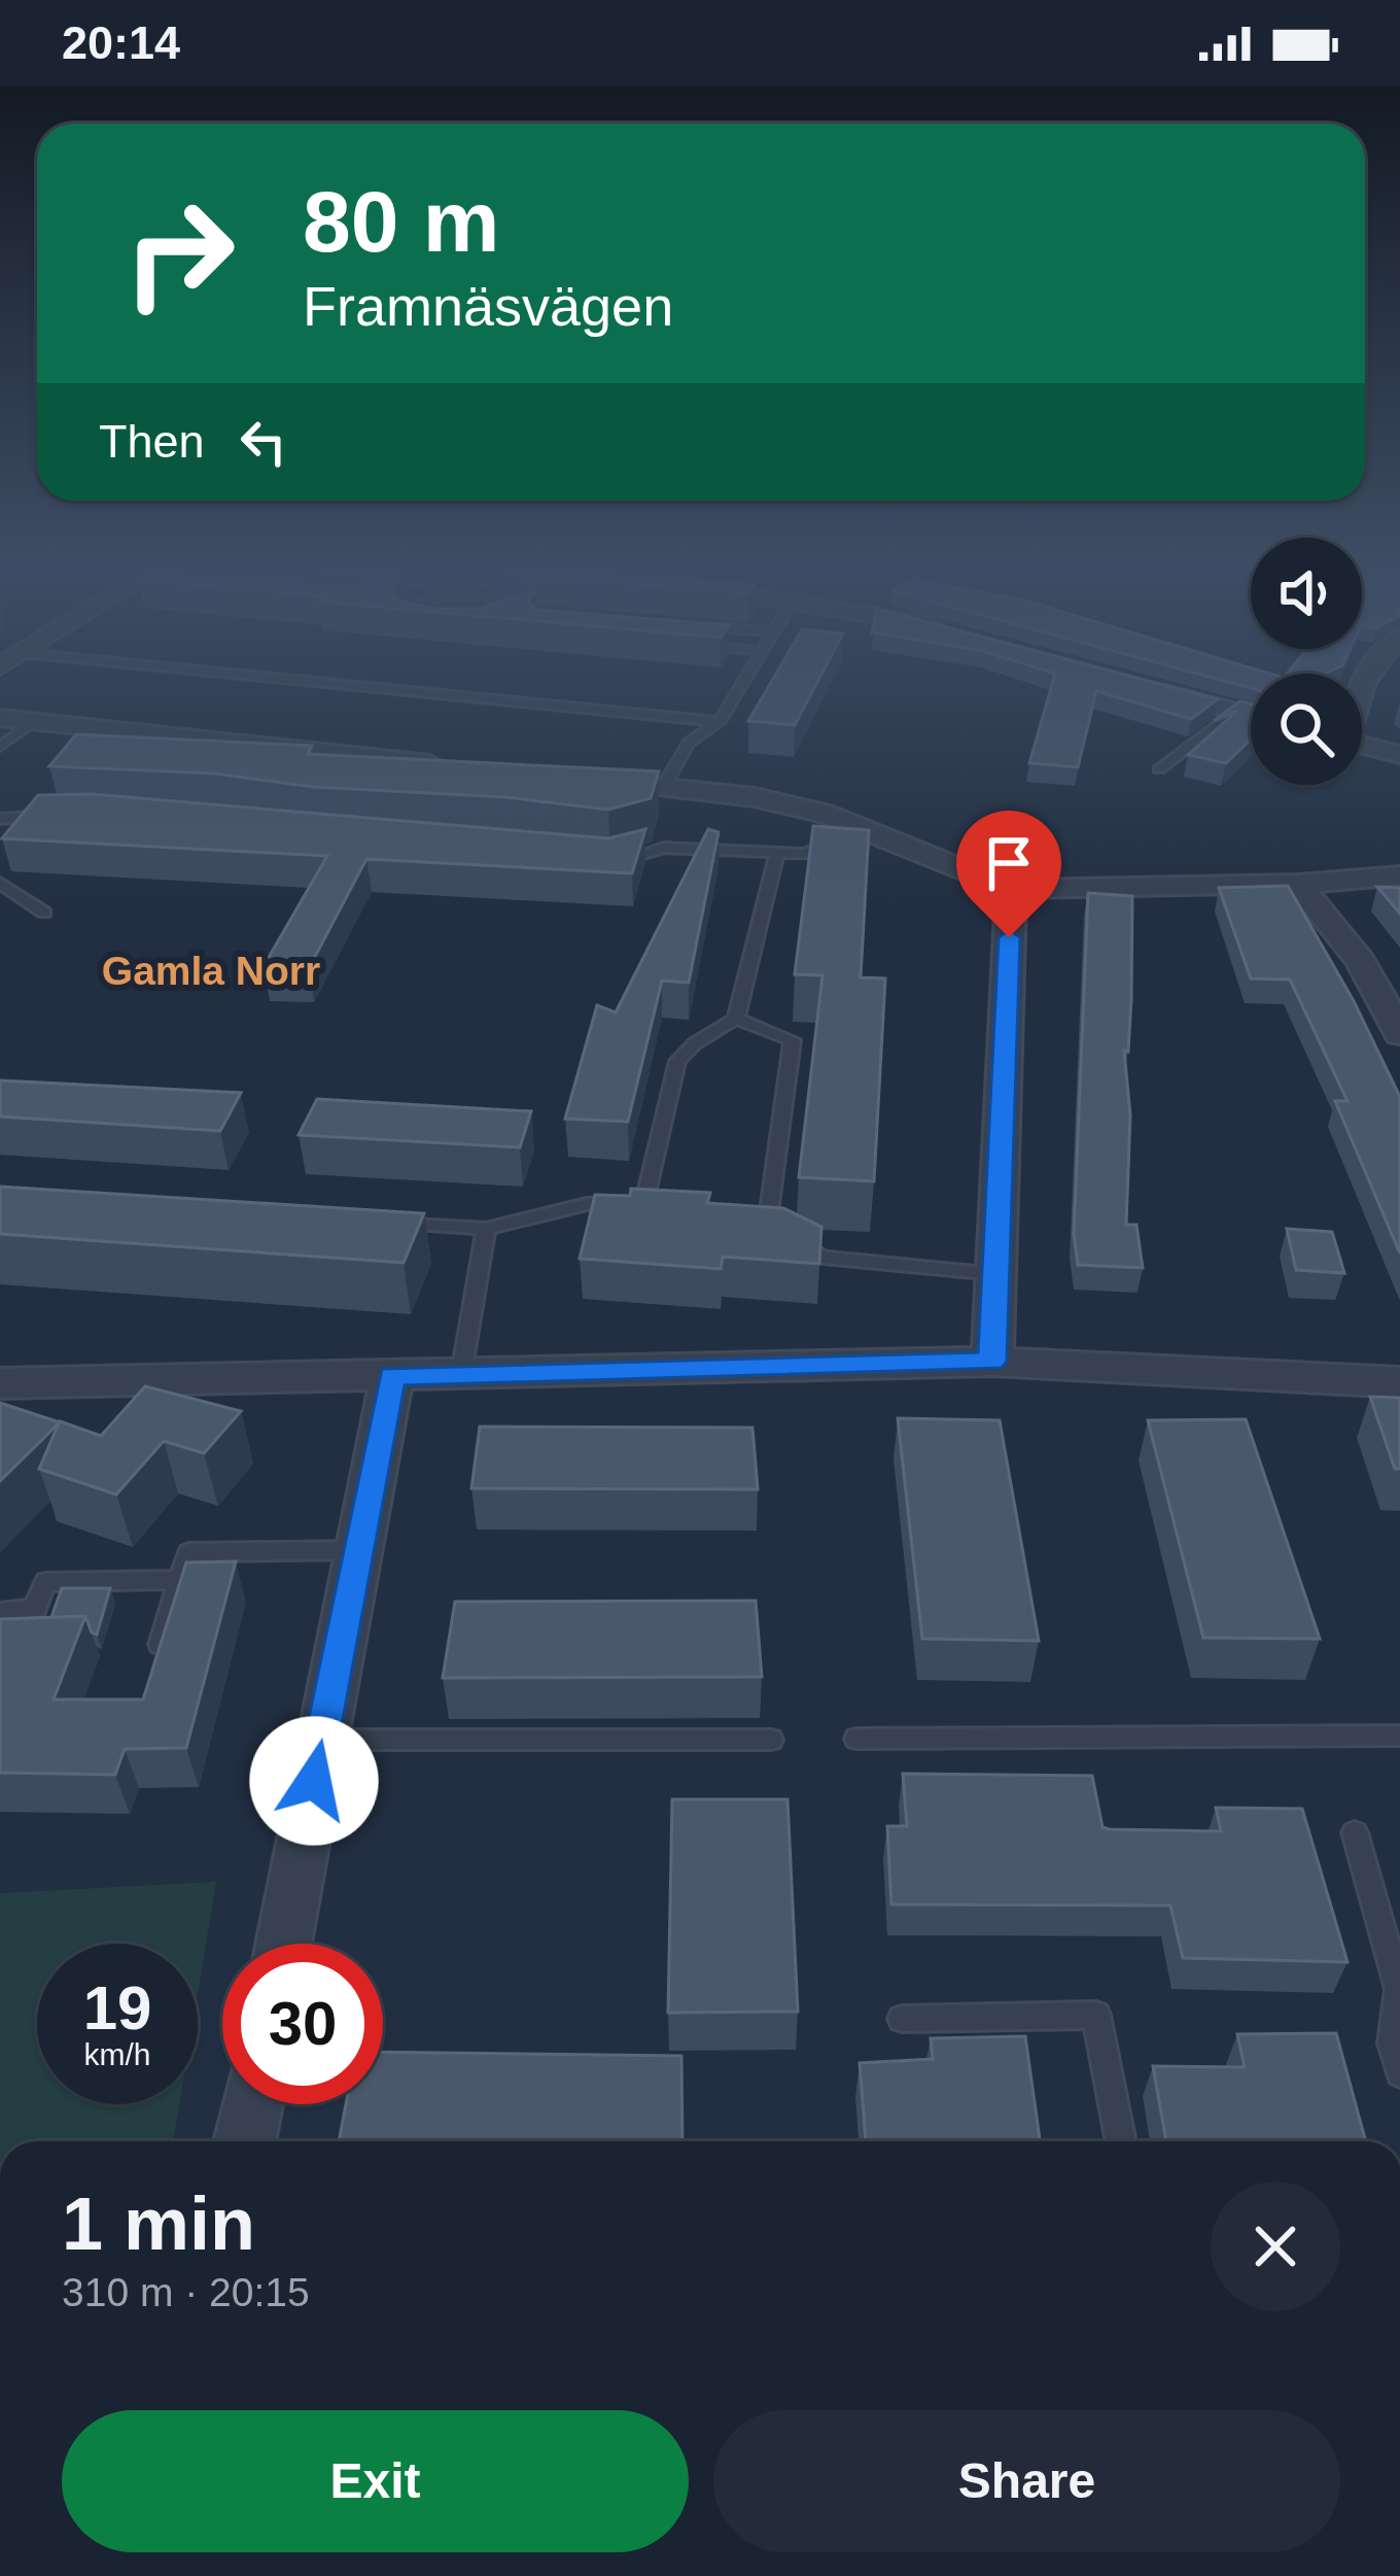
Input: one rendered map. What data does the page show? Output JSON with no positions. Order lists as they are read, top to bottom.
{
  "districts": ["Gamla Norr"],
  "page": {
    "status": "20:14",
    "turn": ["80 m", "Framnäsvägen"],
    "then": "Then",
    "speed": "19 km/h",
    "limit": "30",
    "heading": ["1 min", "310 m · 20:15"],
    "buttons": ["Exit", "Share"]
  }
}
